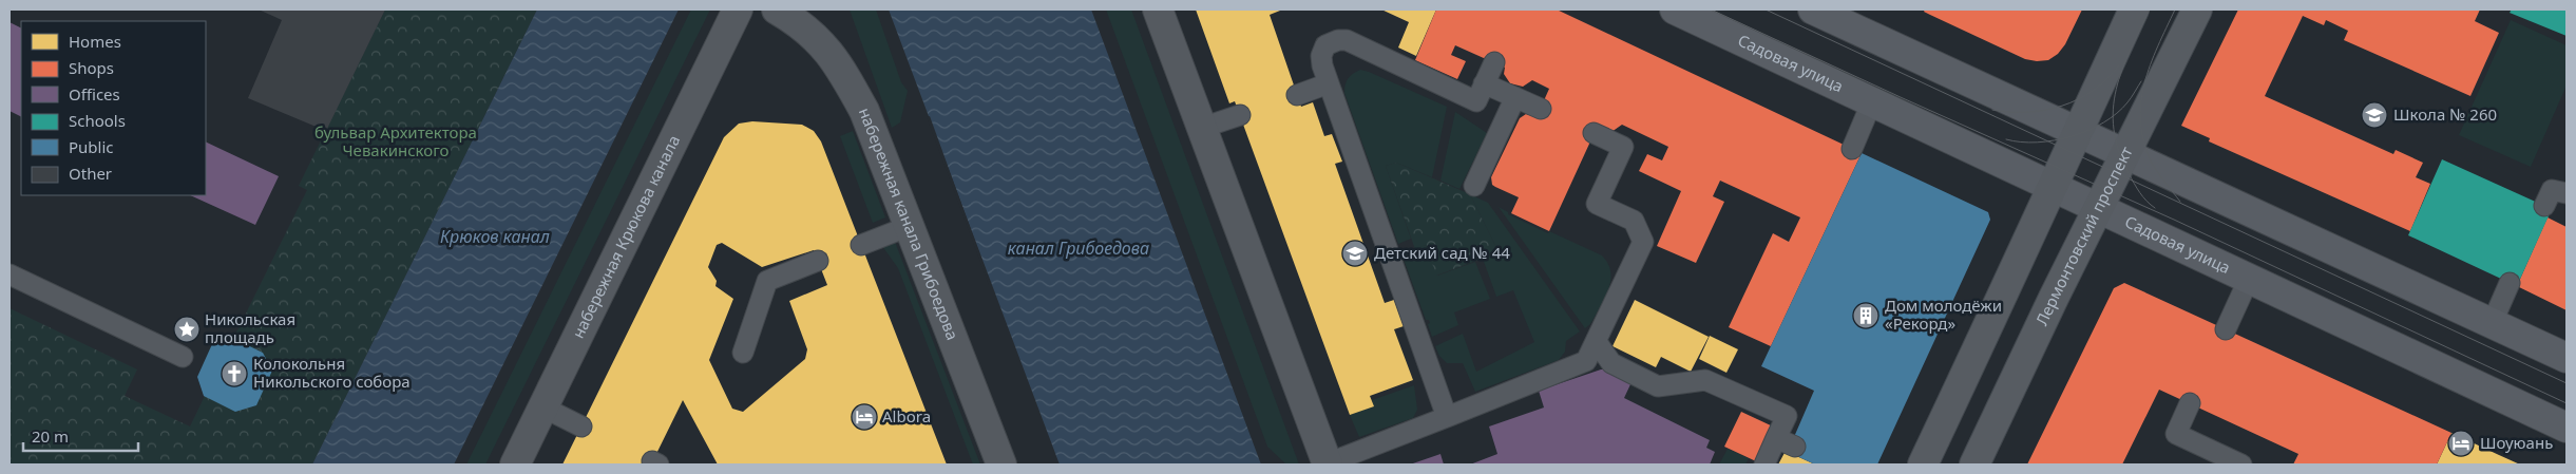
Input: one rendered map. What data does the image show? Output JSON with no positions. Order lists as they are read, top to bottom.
{
  "streets": {
    "main road": ["Лермонтовский проспект"],
    "street": ["Садовая улица", "набережная канала Грибоедова", "набережная Крюкова канала"]
  },
  "crossings": [
    ["Садовая улица", "Лермонтовский проспект"]
  ],
  "water": ["Крюков канал", "канал Грибоедова"],
  "parks": ["бульвар Архитектора Чевакинского"],
  "places": {
    "school or university": ["Школа № 260", "Детский сад № 44"],
    "building": ["Дом молодёжи «Рекорд»"],
    "place": ["Никольская площадь"],
    "church": ["Колокольня Никольского собора"],
    "hotel": ["Albora", "Шоуюань"]
  },
  "legend": [
    "Homes",
    "Shops",
    "Offices",
    "Schools",
    "Public",
    "Other"
  ],
  "scale_bar": "20 m"
}
